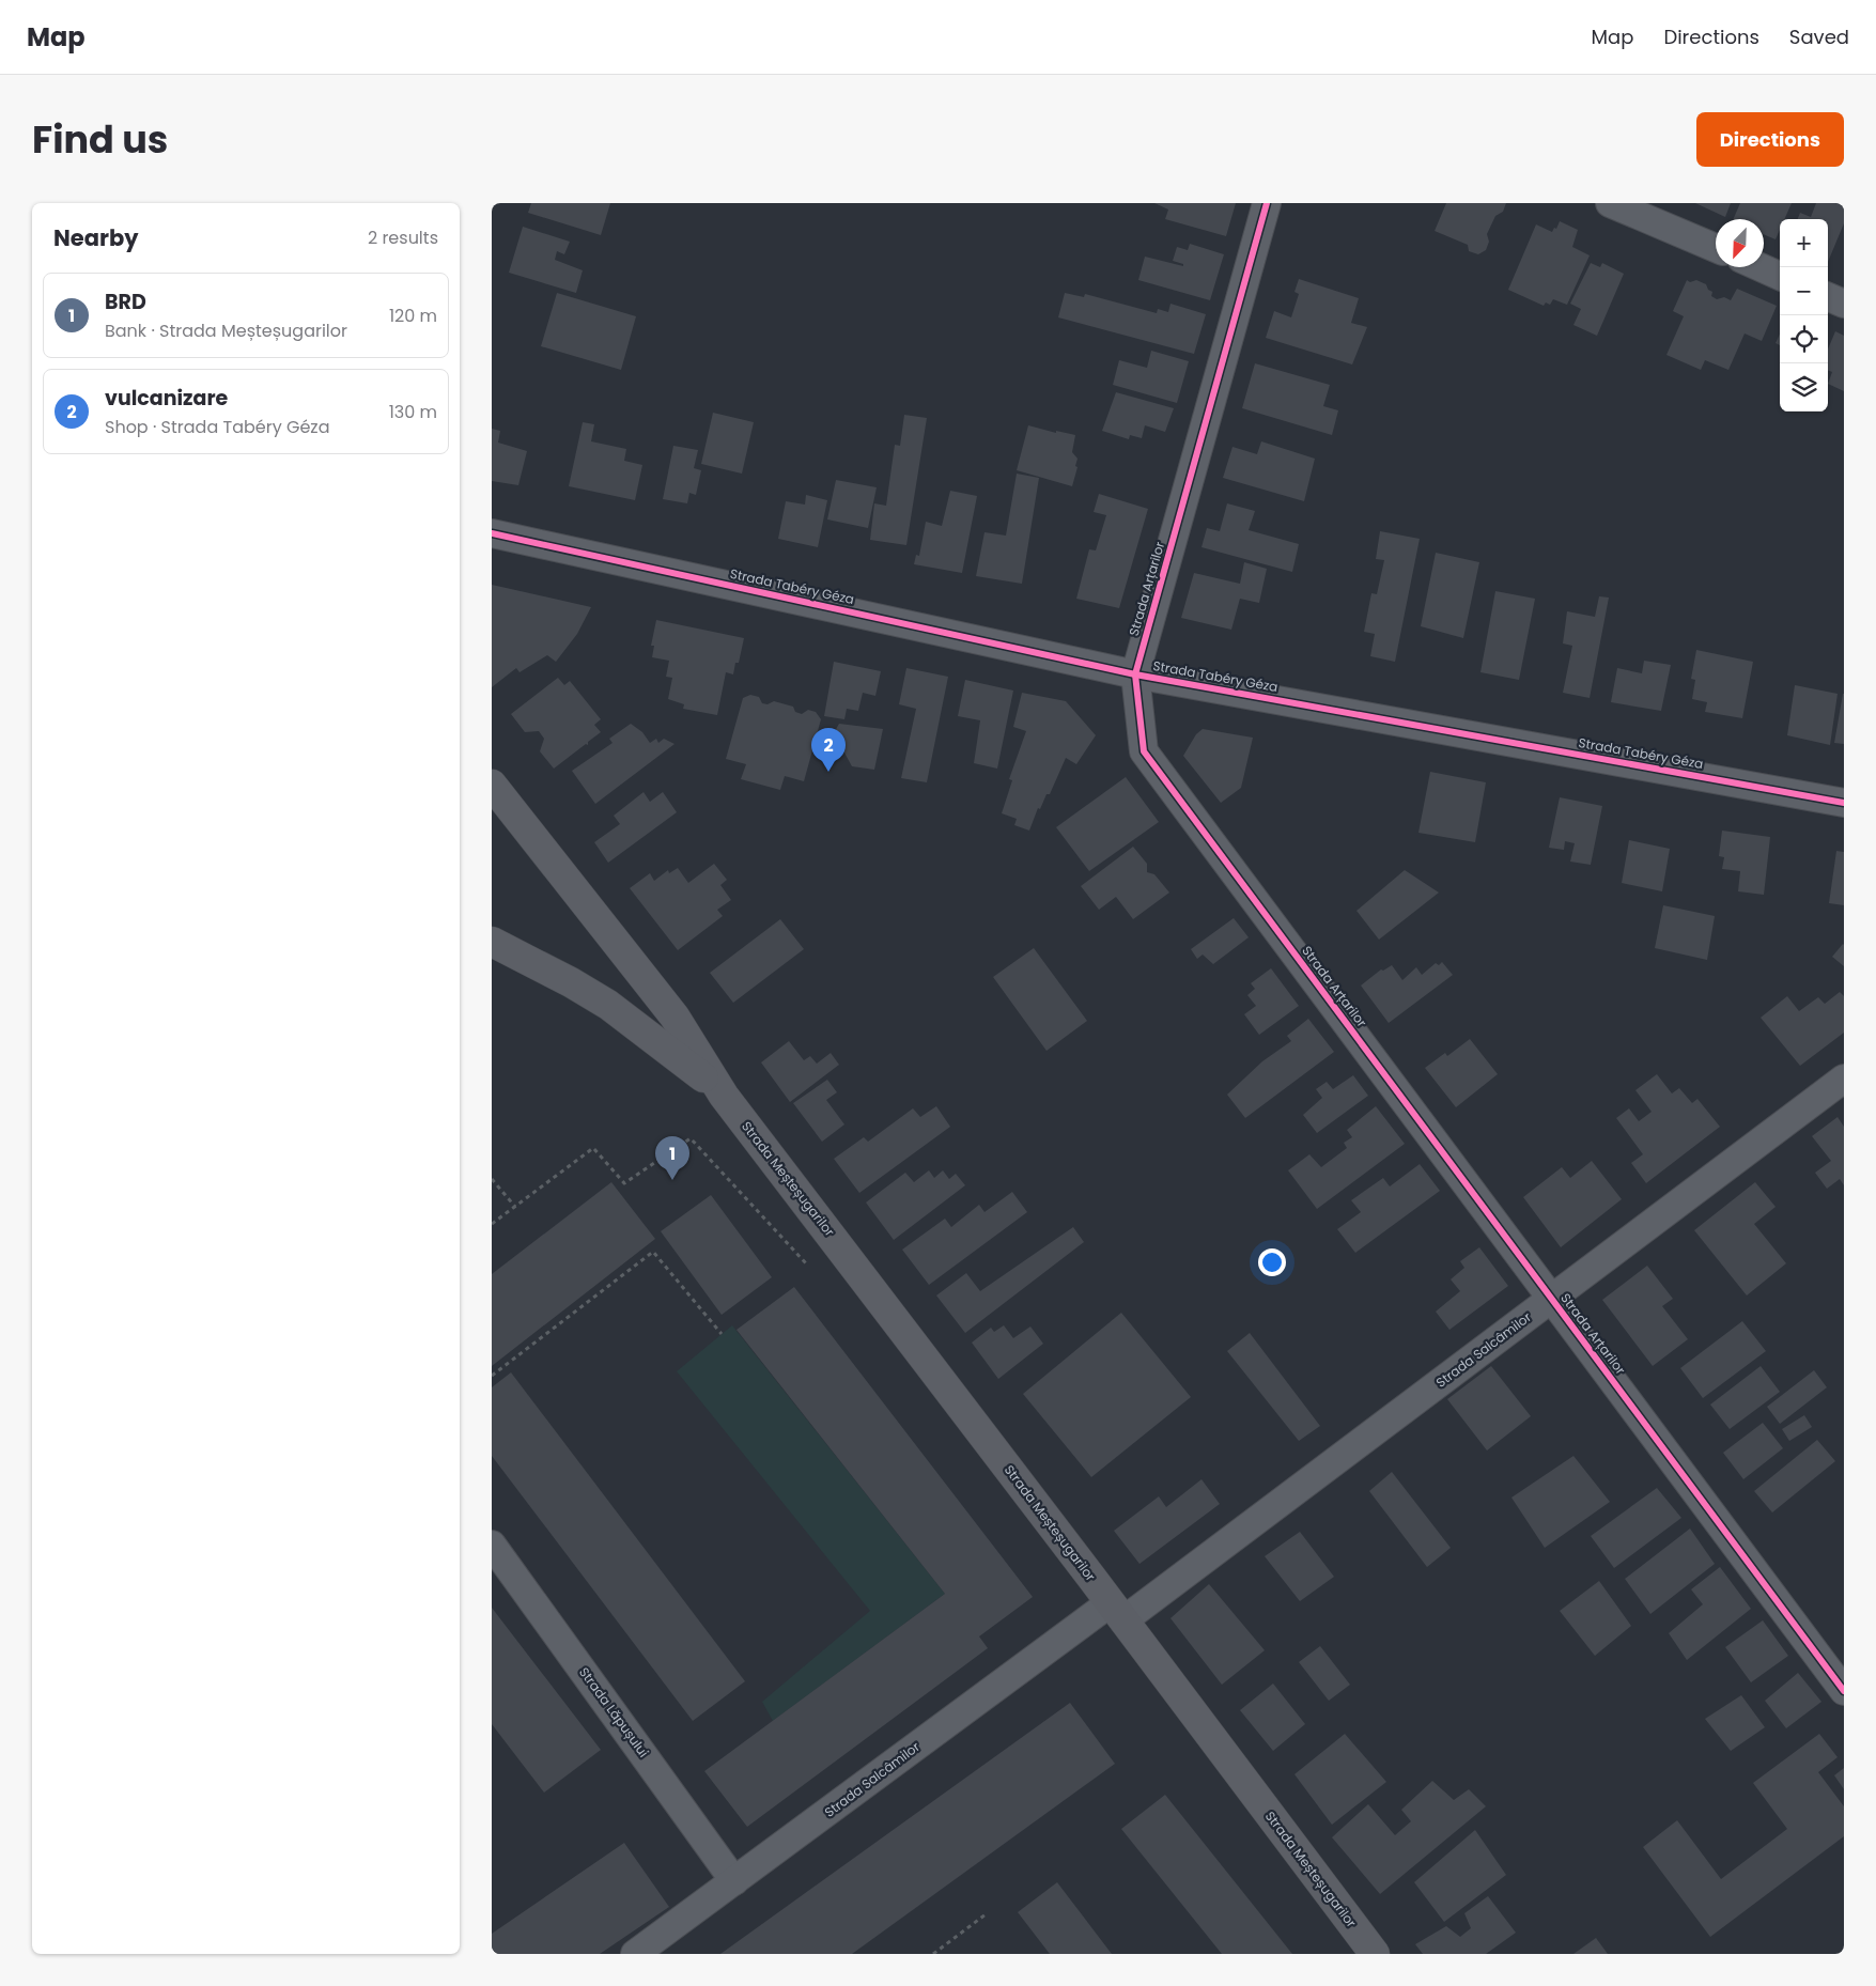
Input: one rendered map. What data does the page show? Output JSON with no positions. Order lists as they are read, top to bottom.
{
  "streets": {
    "main road": ["Strada Meșteșugarilor"],
    "street": [
      "Strada Tabéry Géza",
      "Strada Arțarilor",
      "Strada Salcâmilor",
      "Strada Lăpușului"
    ]
  },
  "crossings": [
    ["Strada Tabéry Géza", "Strada Arțarilor"],
    ["Strada Arțarilor", "Strada Salcâmilor"],
    ["Strada Meșteșugarilor", "Strada Salcâmilor"],
    ["Strada Salcâmilor", "Strada Lăpușului"]
  ],
  "north": "bottom left",
  "page": {
    "header": "Map",
    "nav": ["Map", "Directions", "Saved"],
    "title": "Find us",
    "buttons": "Directions",
    "heading": ["Nearby", "2 results"],
    "map_buttons": ["+", "−"],
    "list": [
      {
        "mark": "1",
        "name": "BRD",
        "note": "Bank · Strada Meșteșugarilor",
        "value": "120 m"
      },
      {
        "mark": "2",
        "name": "vulcanizare",
        "note": "Shop · Strada Tabéry Géza",
        "value": "130 m"
      }
    ],
    "pins": ["2", "1"]
  }
}
